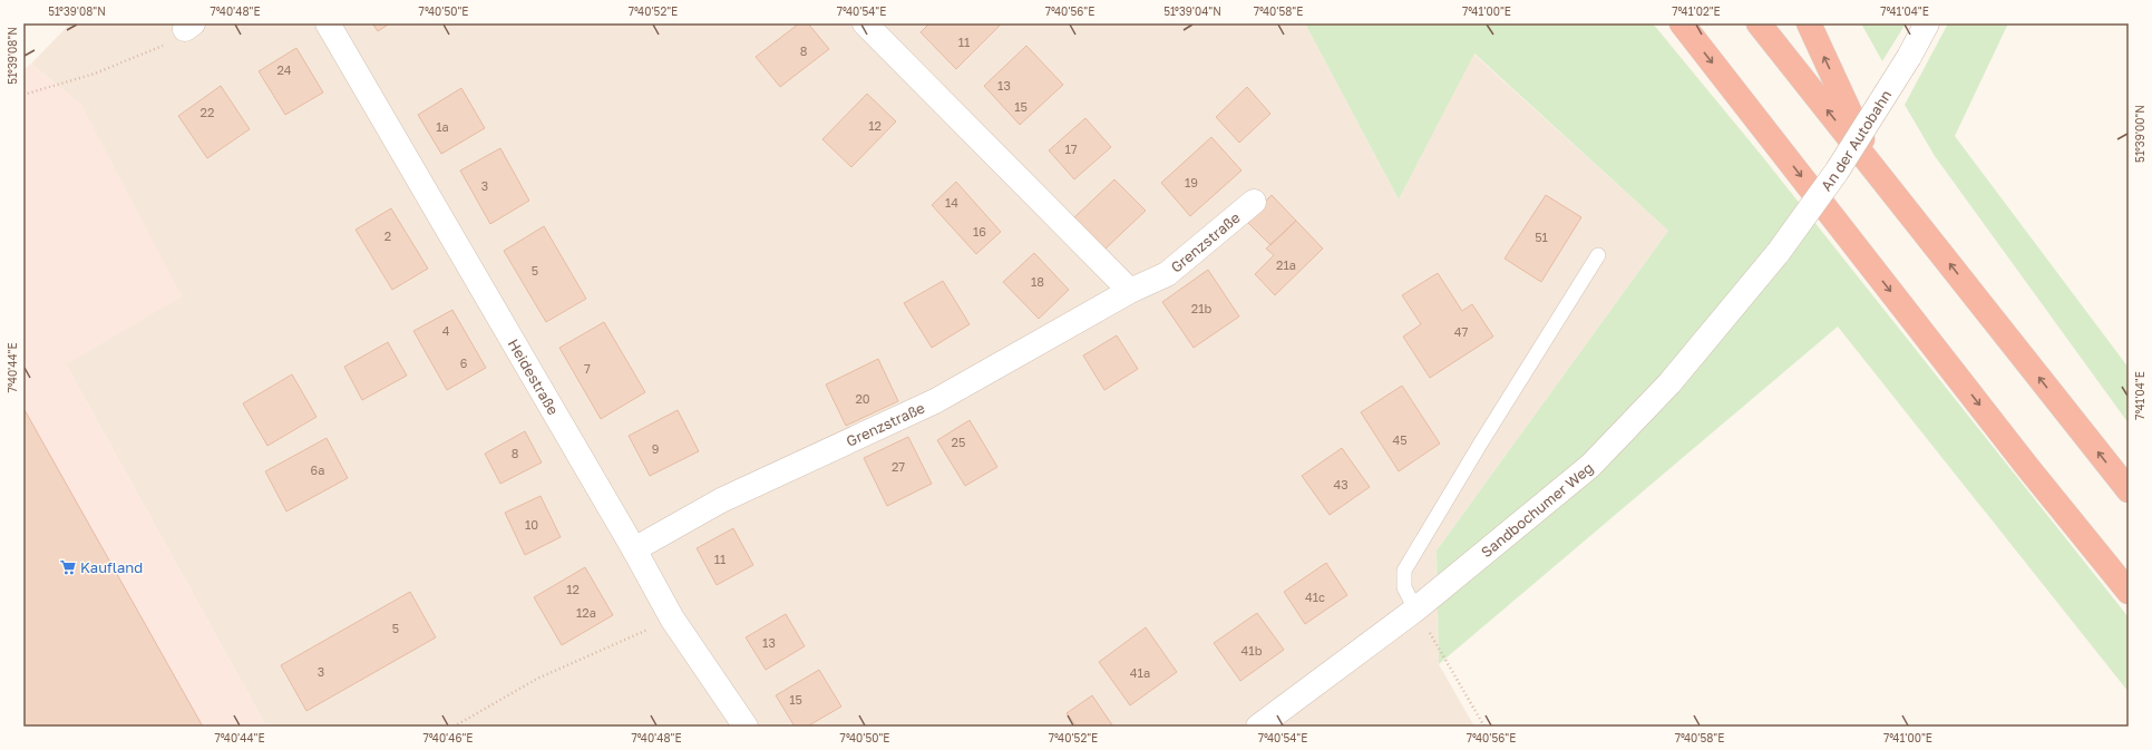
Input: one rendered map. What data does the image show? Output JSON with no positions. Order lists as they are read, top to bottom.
{
  "streets": {
    "street": [
      "An der Autobahn",
      "Grenzstraße",
      "Heidestraße",
      "Sandbochumer Weg"
    ]
  },
  "crossings": [
    ["An der Autobahn", "Sandbochumer Weg"],
    ["Grenzstraße", "Heidestraße"]
  ],
  "places": {
    "supermarket": ["Kaufland"]
  },
  "house_numbers": [
    "11",
    "8",
    "24",
    "13",
    "15",
    "22",
    "12",
    "1a",
    "17",
    "19",
    "3",
    "14",
    "16",
    "2",
    "51",
    "21a",
    "5",
    "18",
    "21b",
    "4",
    "47",
    "6",
    "7",
    "20",
    "45",
    "25",
    "9",
    "8",
    "27",
    "6a",
    "43",
    "10",
    "11",
    "12",
    "41c",
    "12a",
    "5",
    "13",
    "41b",
    "3",
    "41a",
    "15"
  ],
  "coordinates": [
    "51°39'08\"N",
    "7°40'48\"E",
    "7°40'50\"E",
    "7°40'52\"E",
    "7°40'54\"E",
    "7°40'56\"E",
    "51°39'04\"N",
    "7°40'58\"E",
    "7°41'00\"E",
    "7°41'02\"E",
    "7°41'04\"E",
    "51°39'00\"N",
    "7°40'44\"E",
    "7°40'46\"E"
  ]
}
